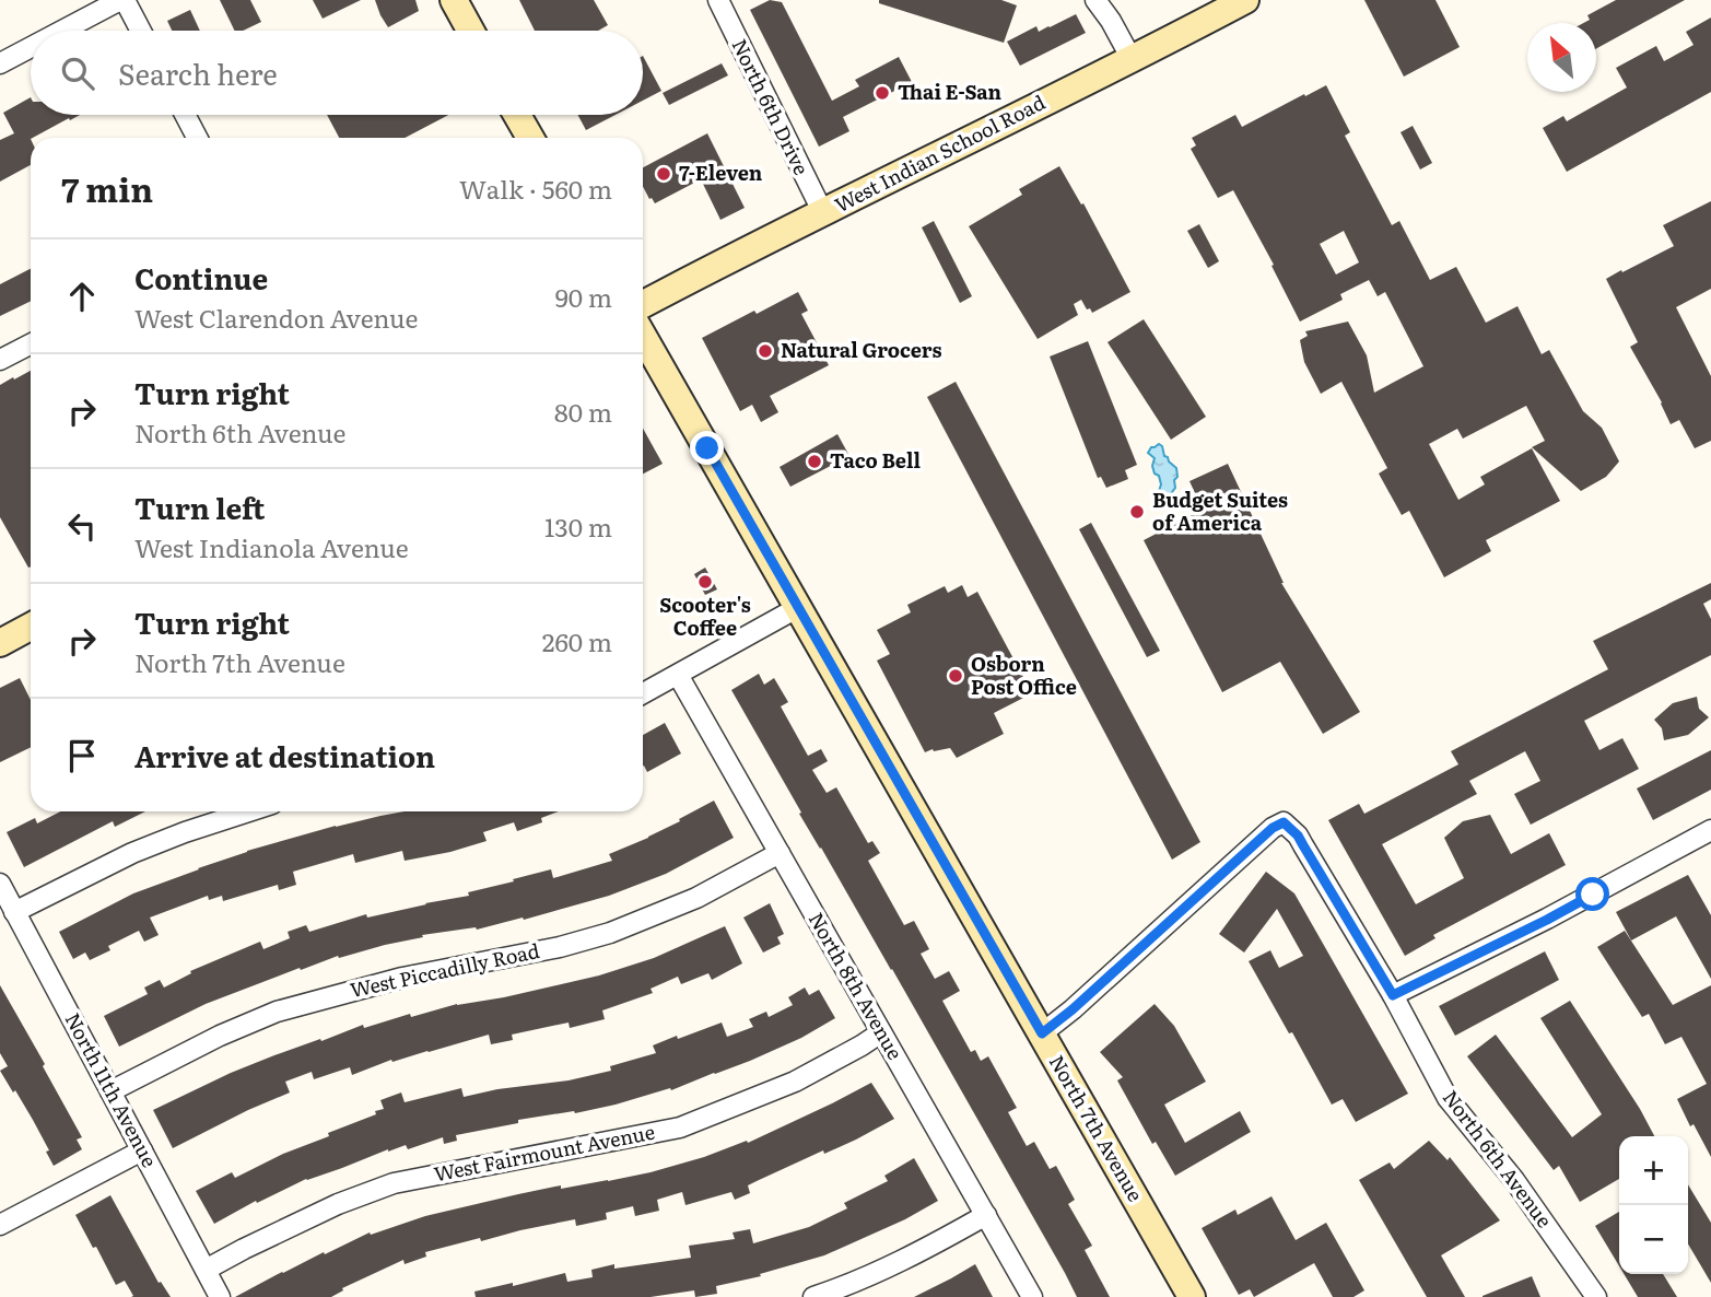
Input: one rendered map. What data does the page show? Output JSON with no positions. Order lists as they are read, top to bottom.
{
  "streets": {
    "main road": ["West Indian School Road", "North 7th Avenue"],
    "street": [
      "North 6th Drive",
      "West Piccadilly Road",
      "North 8th Avenue",
      "North 11th Avenue",
      "West Fairmount Avenue",
      "North 6th Avenue"
    ]
  },
  "crossings": [
    ["North 6th Drive", "West Indian School Road"],
    ["West Piccadilly Road", "North 8th Avenue"],
    ["West Piccadilly Road", "North 11th Avenue"],
    ["North 8th Avenue", "West Fairmount Avenue"],
    ["North 11th Avenue", "West Fairmount Avenue"],
    ["North 7th Avenue", "North 6th Avenue"]
  ],
  "places": [
    "Thai E-San",
    "7-Eleven",
    "Natural Grocers",
    "Taco Bell",
    "Budget Suites of America",
    "Scooter's Coffee",
    "Osborn Post Office"
  ],
  "north": "top left",
  "page": {
    "search": "Search here",
    "heading": ["7 min", "Walk · 560 m"],
    "list": [
      ["Continue", "West Clarendon Avenue", "90 m"],
      ["Turn right", "North 6th Avenue", "80 m"],
      ["Turn left", "West Indianola Avenue", "130 m"],
      ["Turn right", "North 7th Avenue", "260 m"],
      "Arrive at destination"
    ],
    "map_buttons": ["+", "−"]
  }
}
